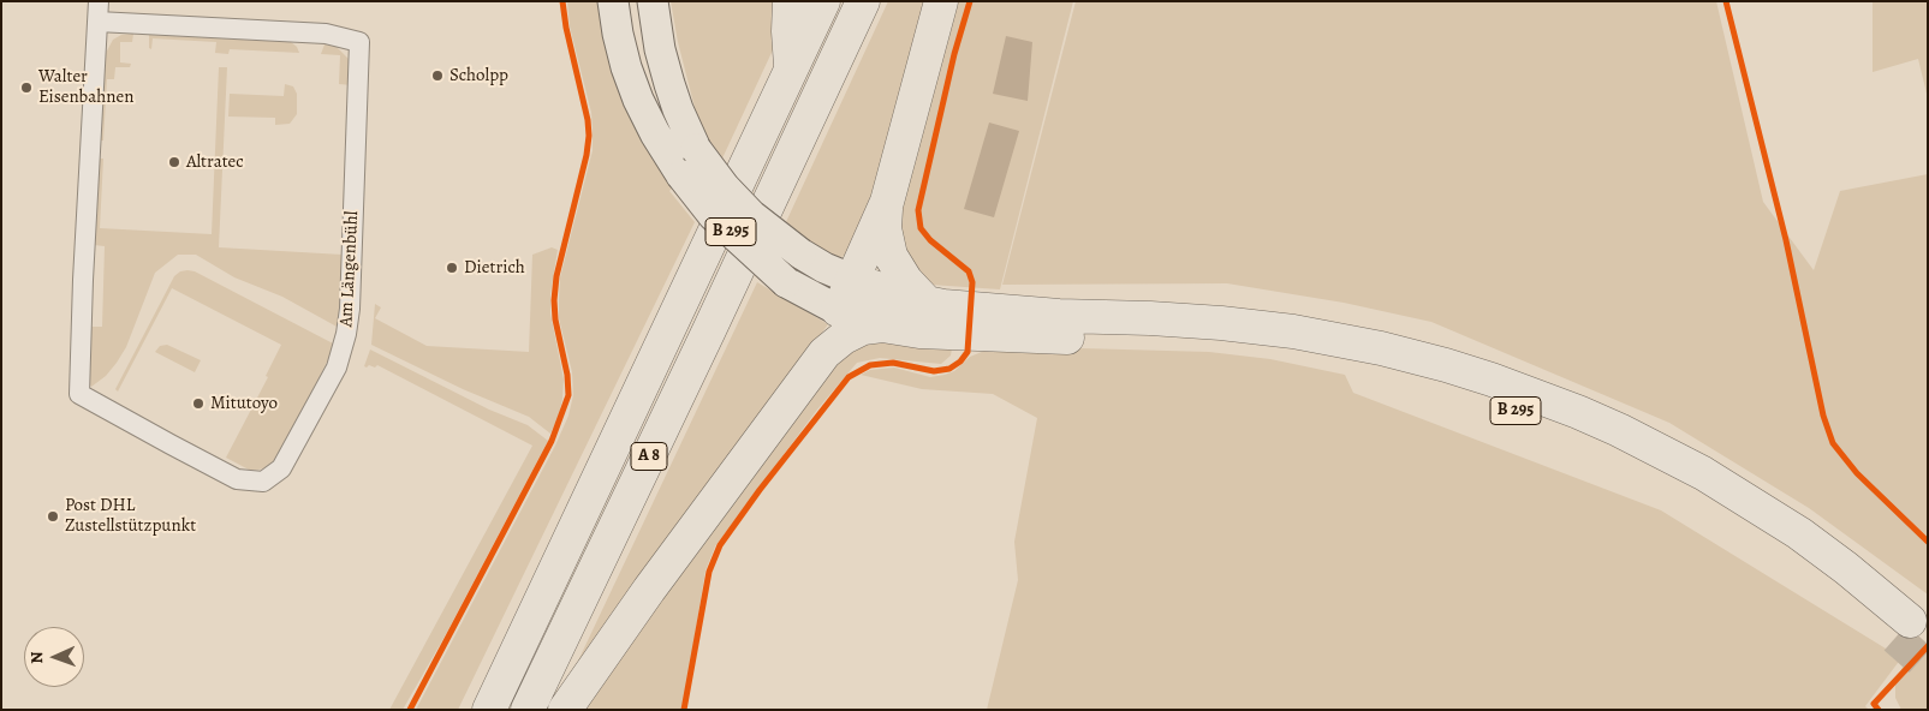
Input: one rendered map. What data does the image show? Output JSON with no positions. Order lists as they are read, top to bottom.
{
  "streets": {
    "highway": ["B 295", "A 8"],
    "street": ["Am Längenbühl"]
  },
  "places": [
    "Scholpp",
    "Walter Eisenbahnen",
    "Altratec",
    "Dietrich",
    "Mitutoyo",
    "Post DHL Zustellstützpunkt"
  ],
  "north": "left"
}
